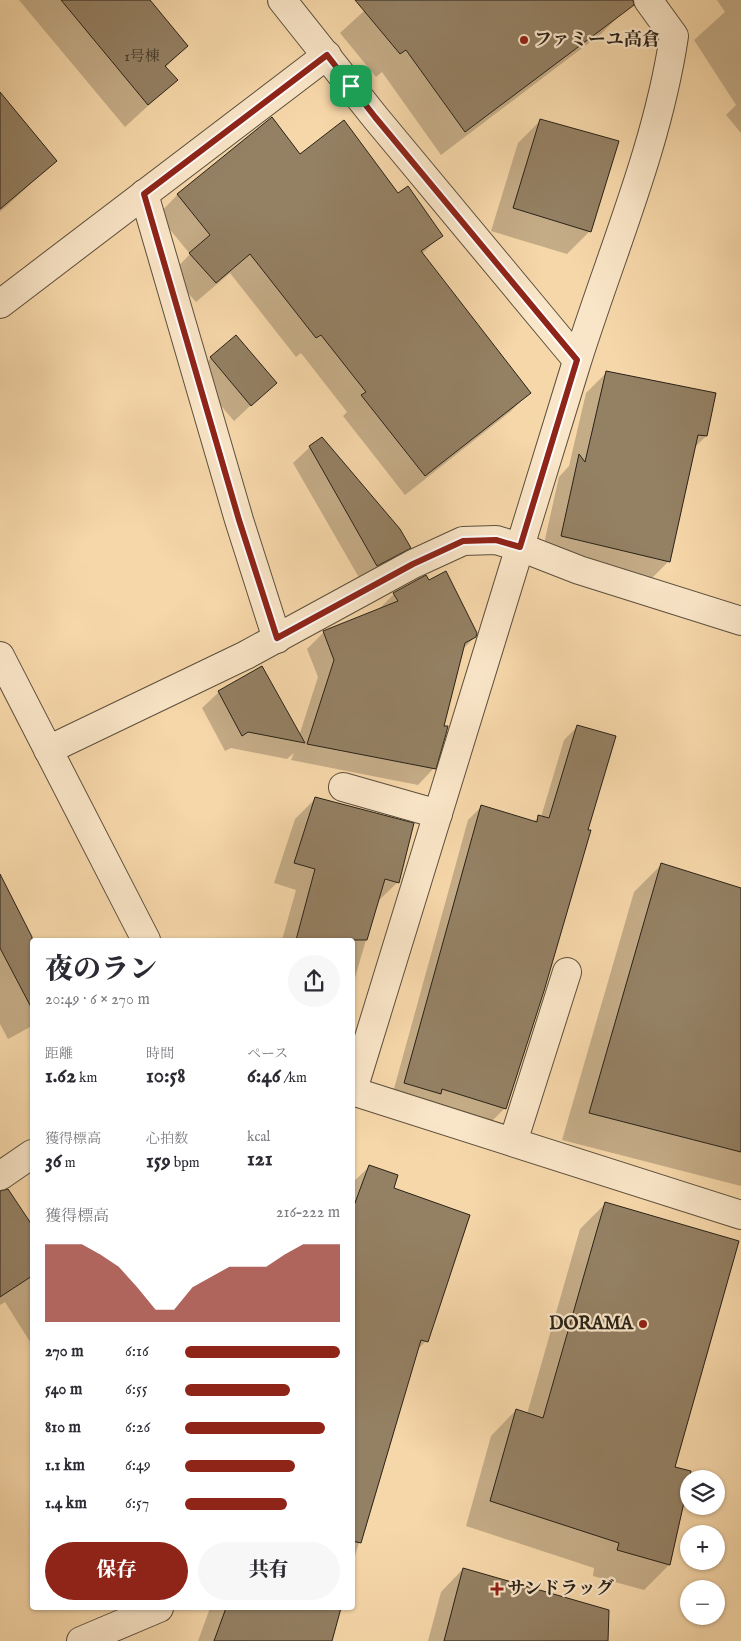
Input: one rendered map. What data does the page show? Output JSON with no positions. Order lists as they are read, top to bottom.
{
  "places": {
    "other": ["ファミーユ高倉", "DORAMA"],
    "health": ["サンドラッグ"]
  },
  "house_numbers": ["1号棟"],
  "page": {
    "heading": ["夜のラン", "20:49 · 6 × 270 m"],
    "stats": [
      ["距離", "1.62 km"],
      ["時間", "10:58"],
      ["ペース", "6:46 /km"],
      ["獲得標高", "36 m"],
      ["心拍数", "159 bpm"],
      ["kcal", "121"]
    ],
    "chart": ["獲得標高", "216–222 m"],
    "list": [
      {
        "name": "270 m",
        "note": "6:16"
      },
      {
        "name": "540 m",
        "note": "6:55"
      },
      {
        "name": "810 m",
        "note": "6:26"
      },
      {
        "name": "1.1 km",
        "note": "6:49"
      },
      {
        "name": "1.4 km",
        "note": "6:57"
      }
    ],
    "map_buttons": ["+", "−"],
    "buttons": ["保存", "共有"]
  }
}
